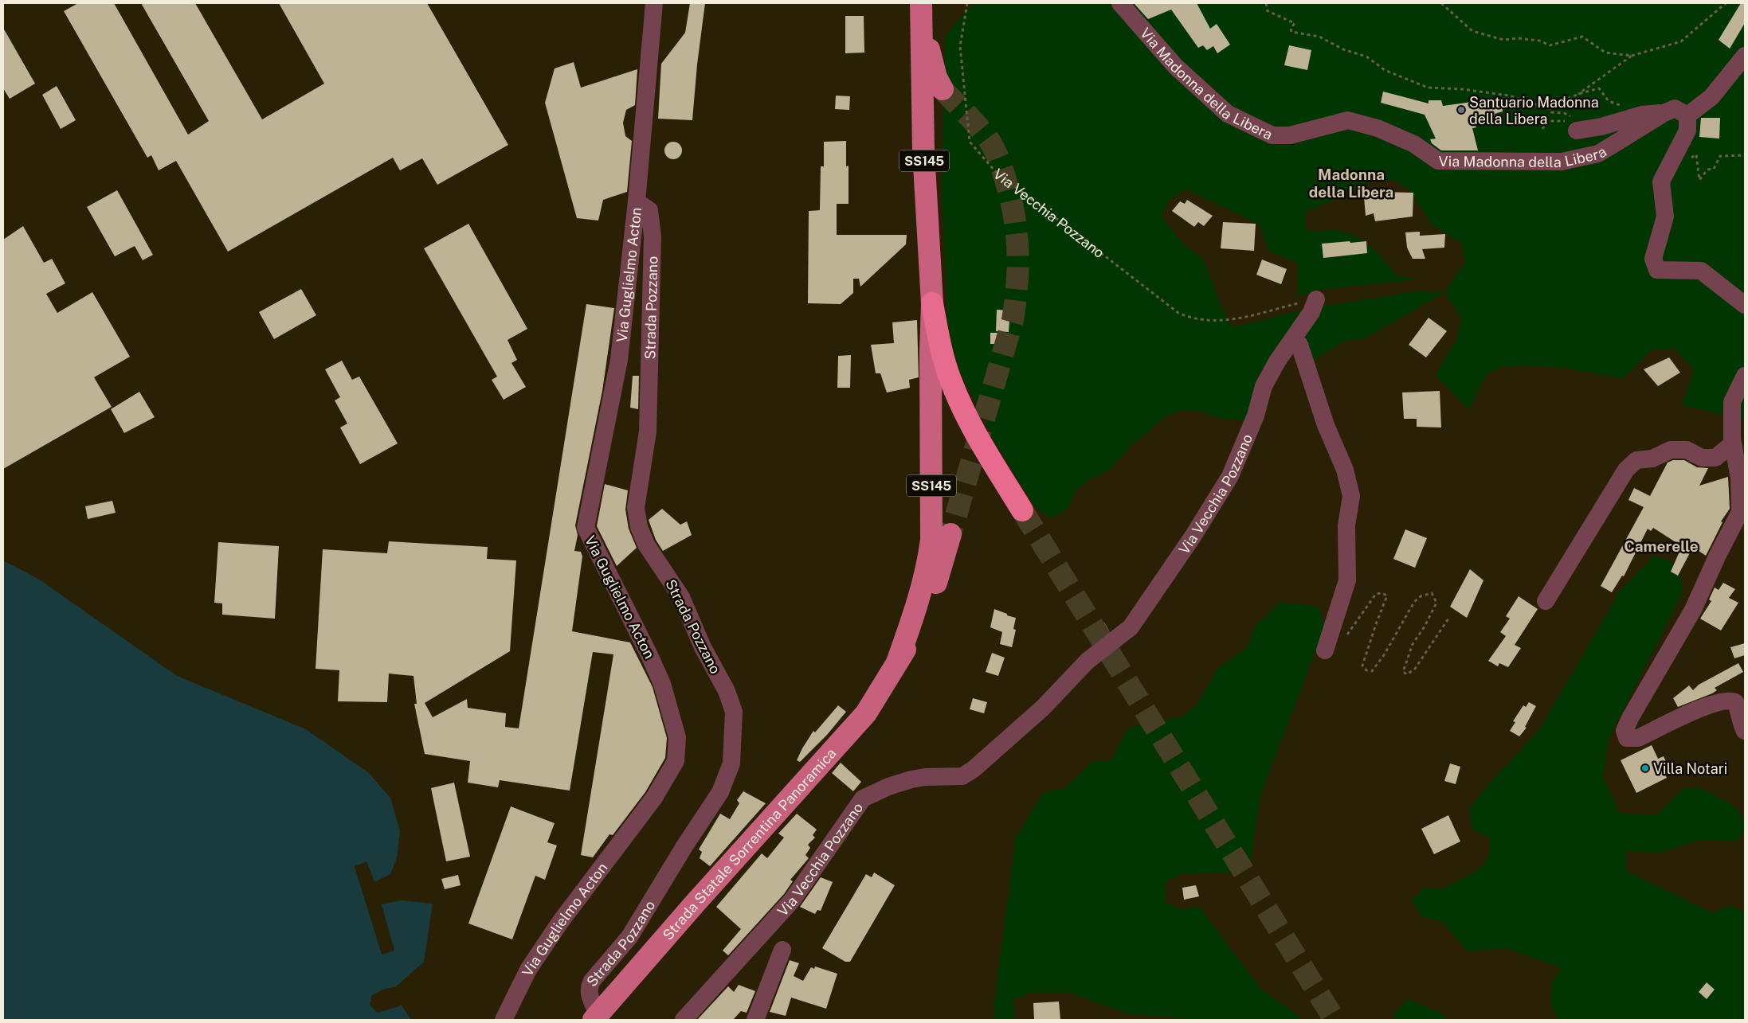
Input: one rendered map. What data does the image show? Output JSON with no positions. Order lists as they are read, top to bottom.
{
  "streets": {
    "main road": ["SS145", "Strada Statale Sorrentina Panoramica"],
    "street": [
      "Via Madonna della Libera",
      "Via Vecchia Pozzano",
      "Via Guglielmo Acton",
      "Strada Pozzano"
    ]
  },
  "crossings": [
    ["SS145", "Strada Statale Sorrentina Panoramica"],
    ["Via Guglielmo Acton", "Strada Pozzano"],
    ["Strada Pozzano", "Strada Statale Sorrentina Panoramica"]
  ],
  "districts": ["Madonna della Libera", "Camerelle"],
  "places": ["Santuario Madonna della Libera", "Villa Notari"]
}
